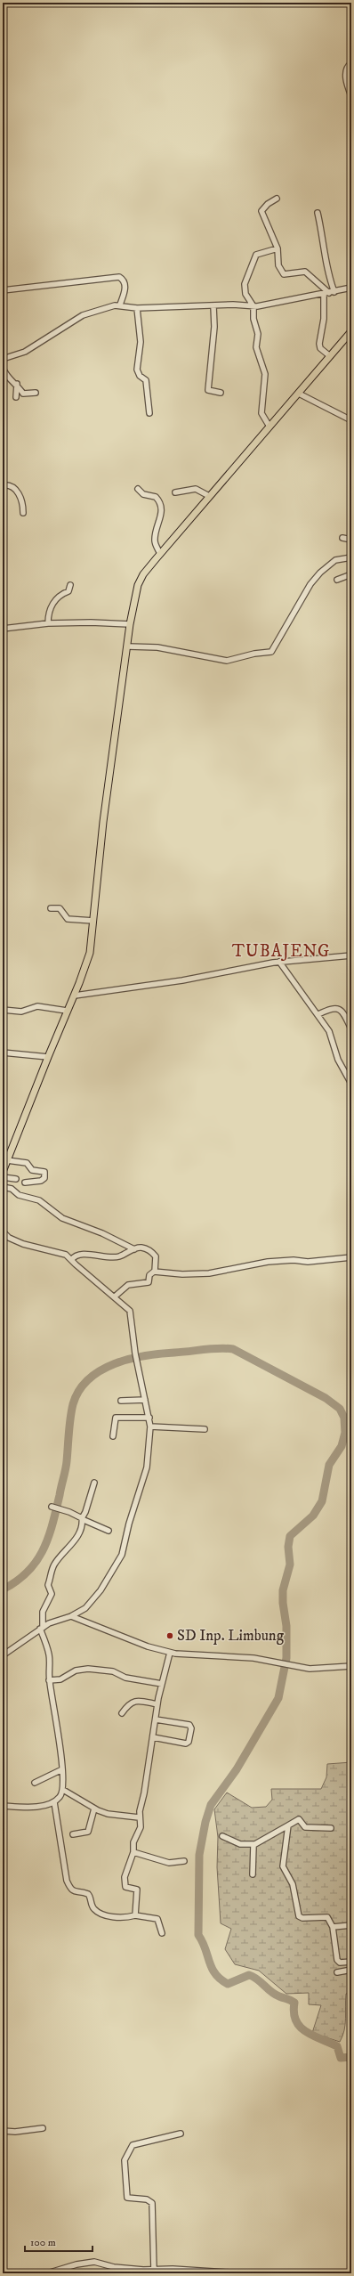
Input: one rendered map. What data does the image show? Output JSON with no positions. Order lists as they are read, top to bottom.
{
  "districts": ["TUBAJENG"],
  "places": ["SD Inp. Limbung"],
  "scale_bar": "100 m"
}
